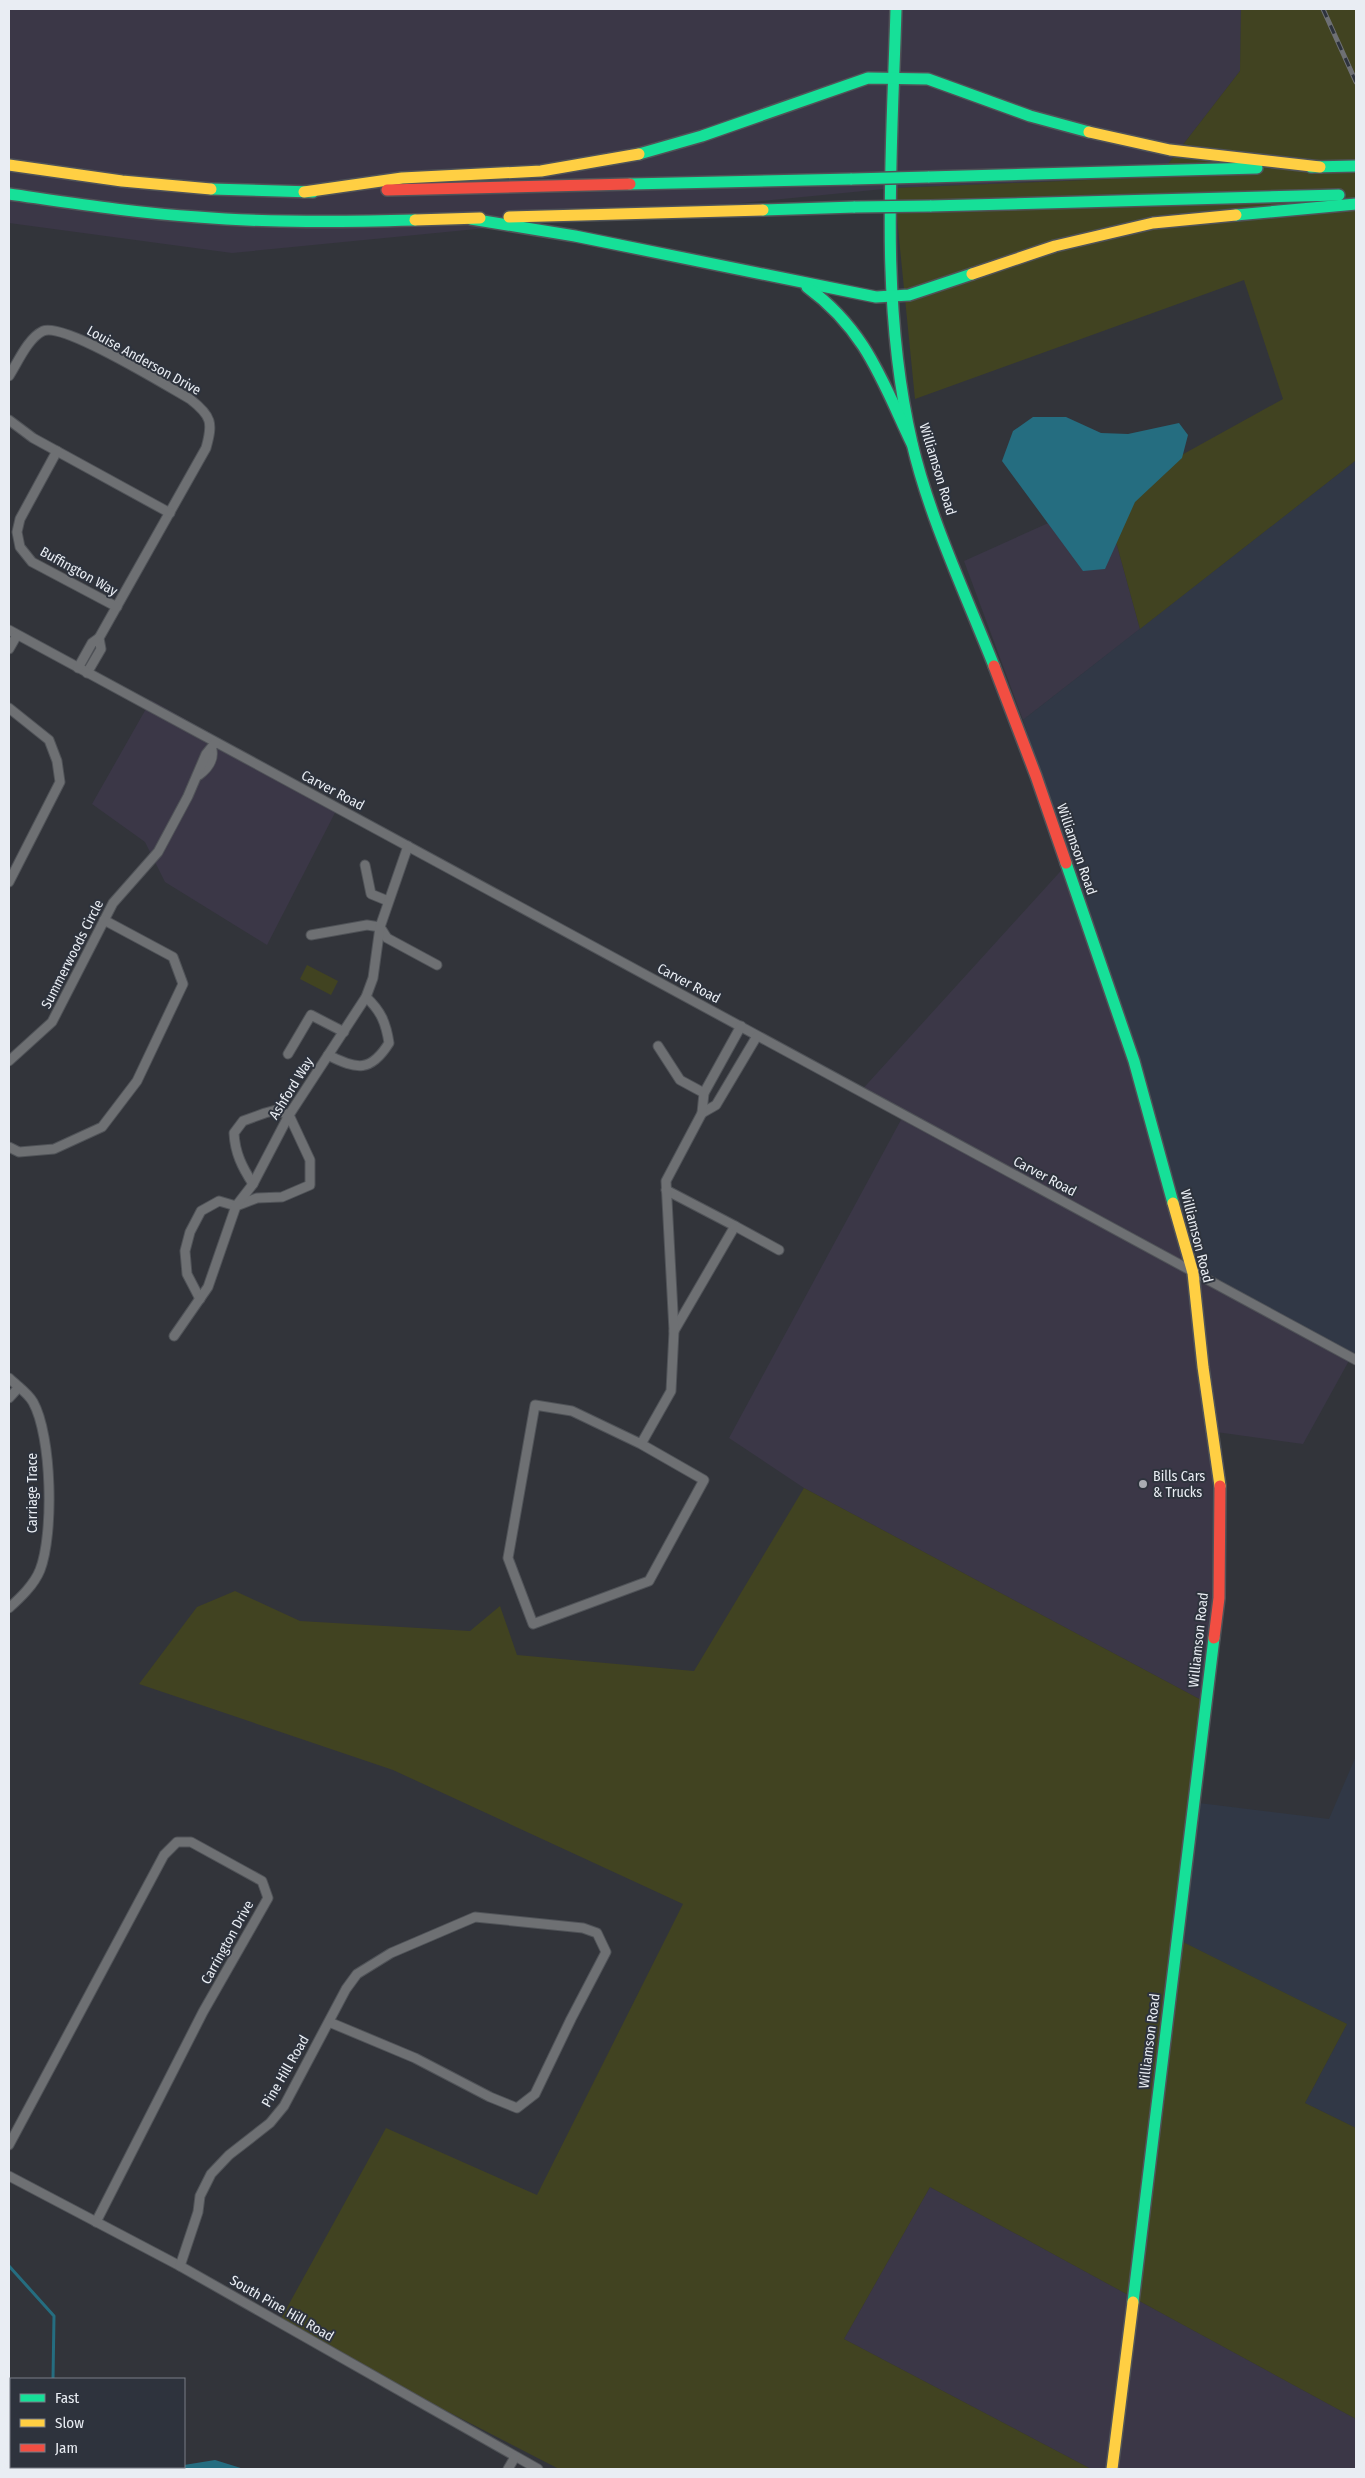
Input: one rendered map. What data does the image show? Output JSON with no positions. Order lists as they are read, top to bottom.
{
  "streets": {
    "main road": ["Williamson Road"],
    "street": [
      "Louise Anderson Drive",
      "Buffington Way",
      "Carver Road",
      "Summerwoods Circle",
      "Ashford Way",
      "Carriage Trace",
      "Carrington Drive",
      "Pine Hill Road",
      "South Pine Hill Road"
    ]
  },
  "crossings": [
    ["Louise Anderson Drive", "Buffington Way"],
    ["Louise Anderson Drive", "Carver Road"],
    ["Williamson Road", "Carver Road"],
    ["Carver Road", "Summerwoods Circle"],
    ["Carver Road", "Ashford Way"],
    ["Carrington Drive", "South Pine Hill Road"],
    ["Pine Hill Road", "South Pine Hill Road"]
  ],
  "places": ["Bills Cars & Trucks"],
  "legend": ["Fast", "Slow", "Jam"]
}
